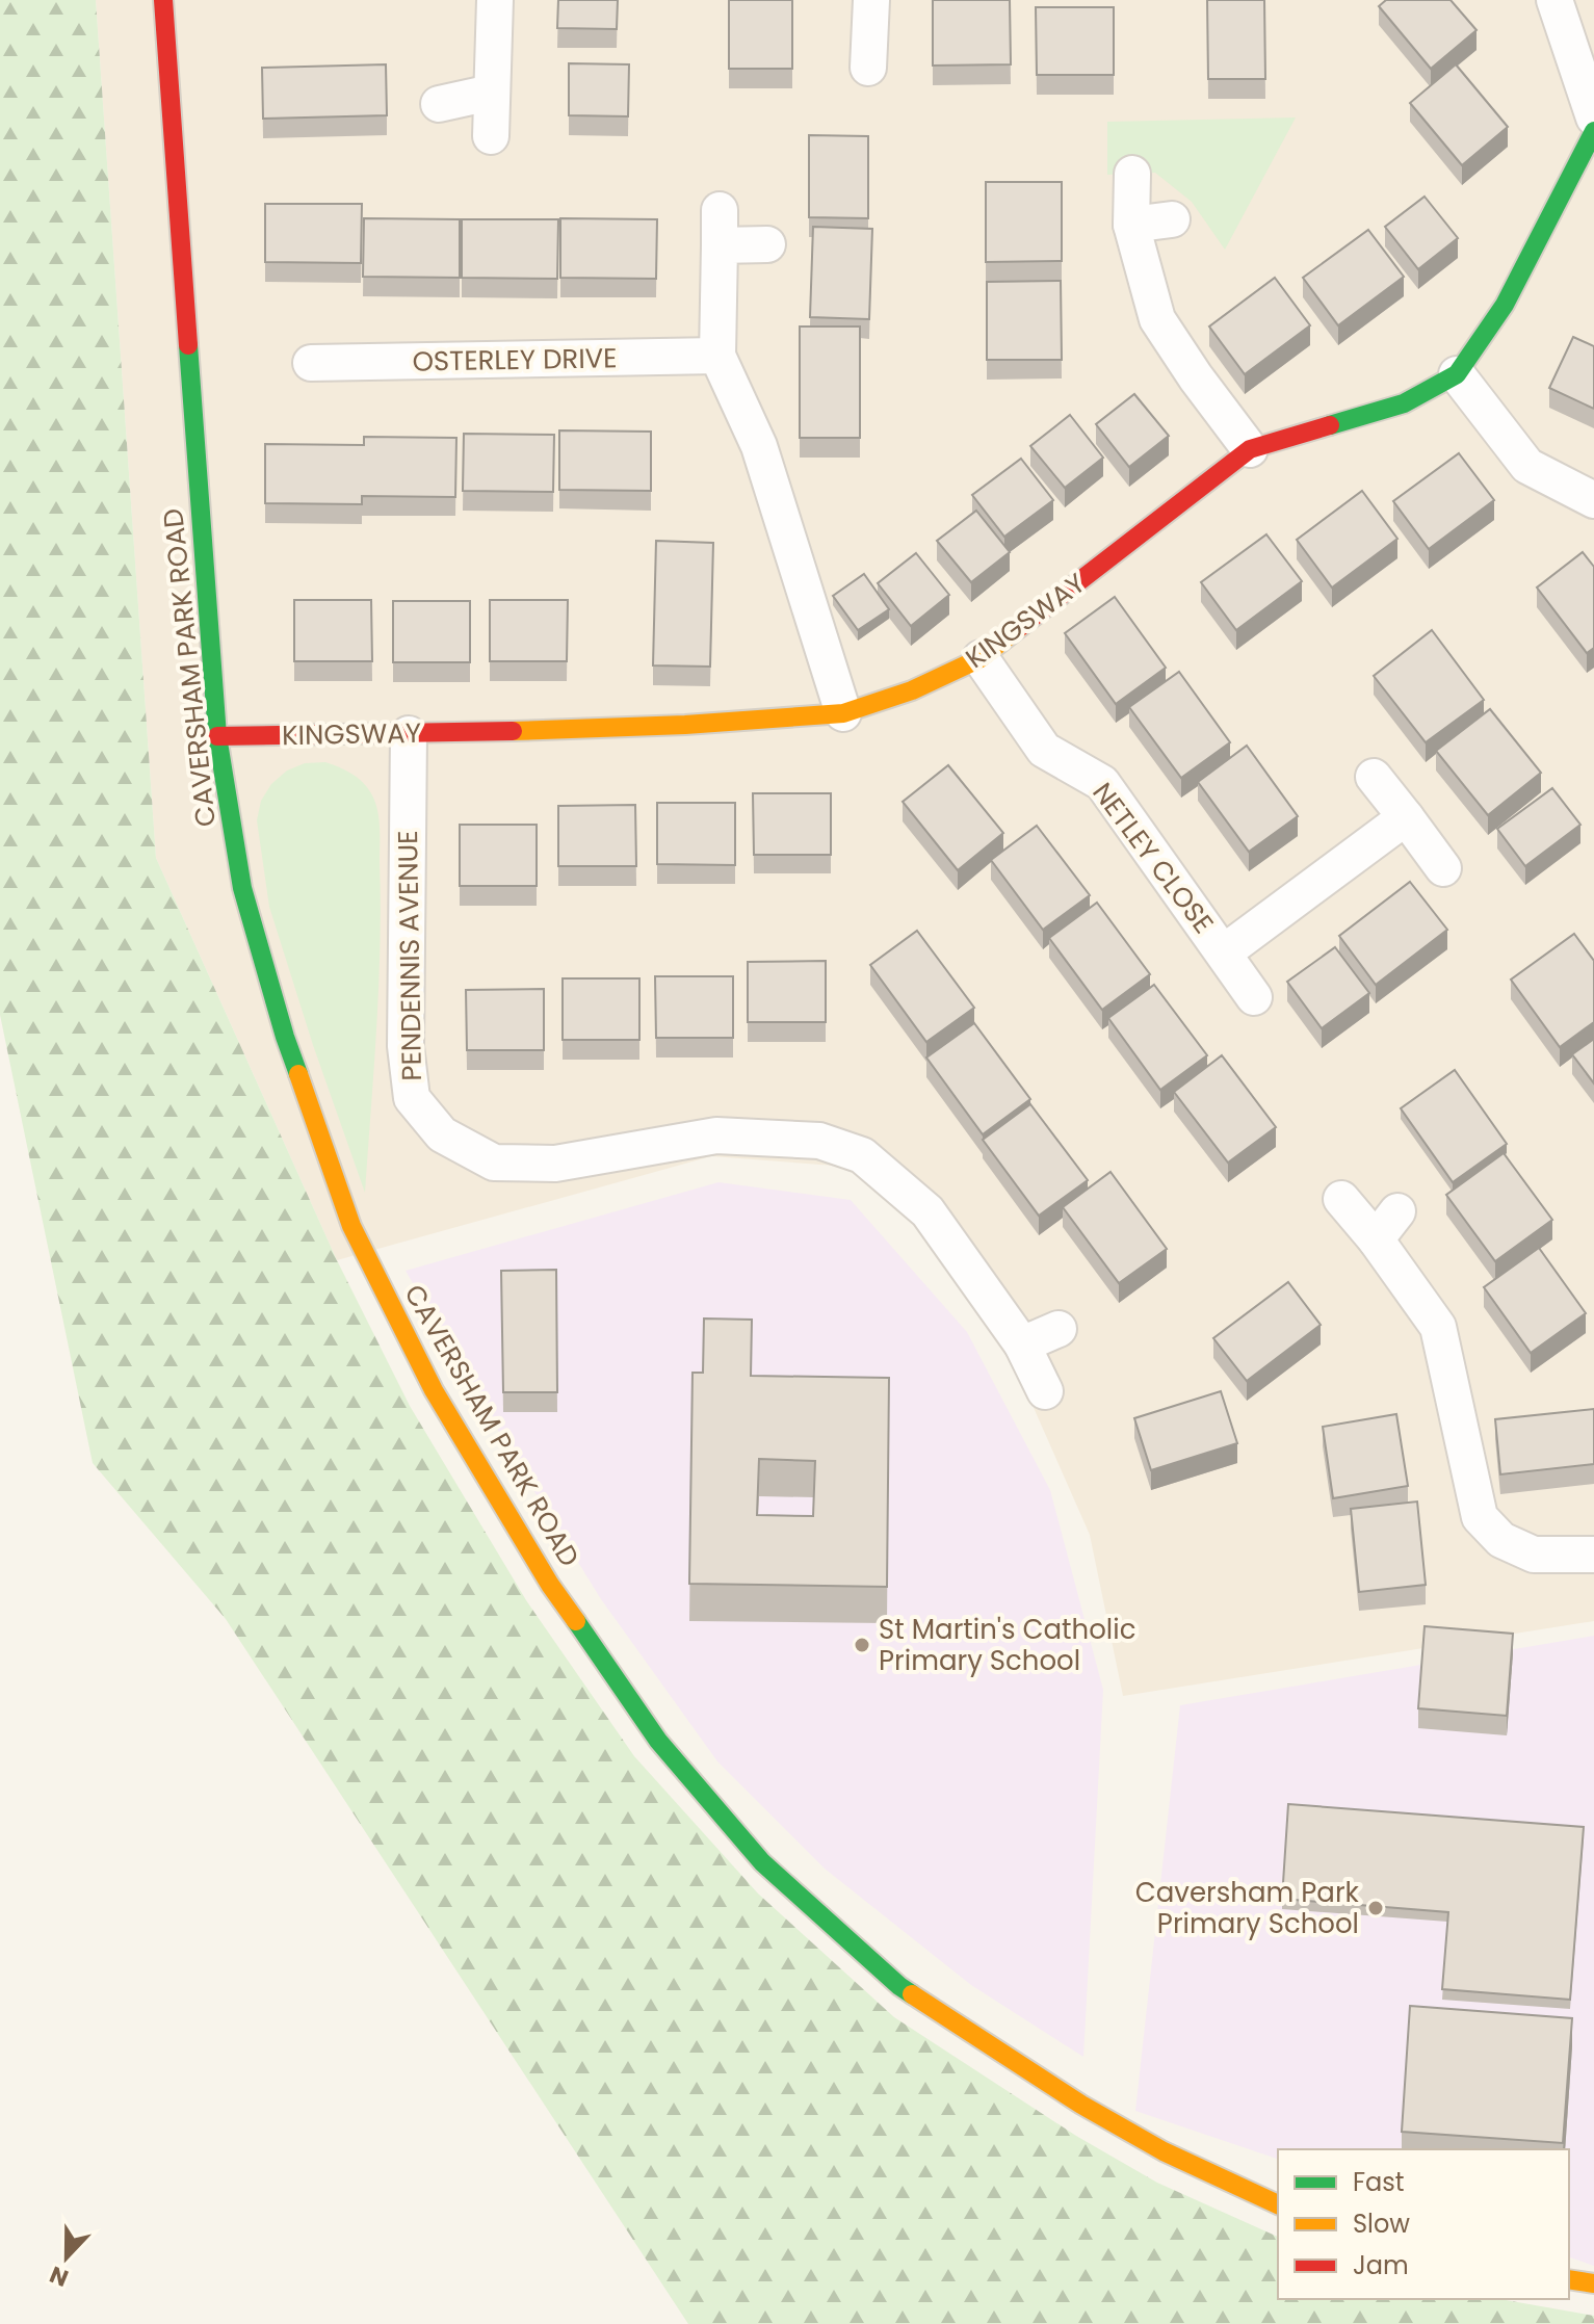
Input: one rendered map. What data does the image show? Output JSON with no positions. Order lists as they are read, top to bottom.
{
  "streets": {
    "street": [
      "OSTERLEY DRIVE",
      "KINGSWAY",
      "CAVERSHAM PARK ROAD",
      "NETLEY CLOSE",
      "PENDENNIS AVENUE"
    ]
  },
  "crossings": [
    ["KINGSWAY", "CAVERSHAM PARK ROAD"],
    ["KINGSWAY", "NETLEY CLOSE"],
    ["KINGSWAY", "PENDENNIS AVENUE"]
  ],
  "places": ["St Martin's Catholic Primary School", "Caversham Park Primary School"],
  "legend": ["Fast", "Slow", "Jam"],
  "north": "bottom"
}
